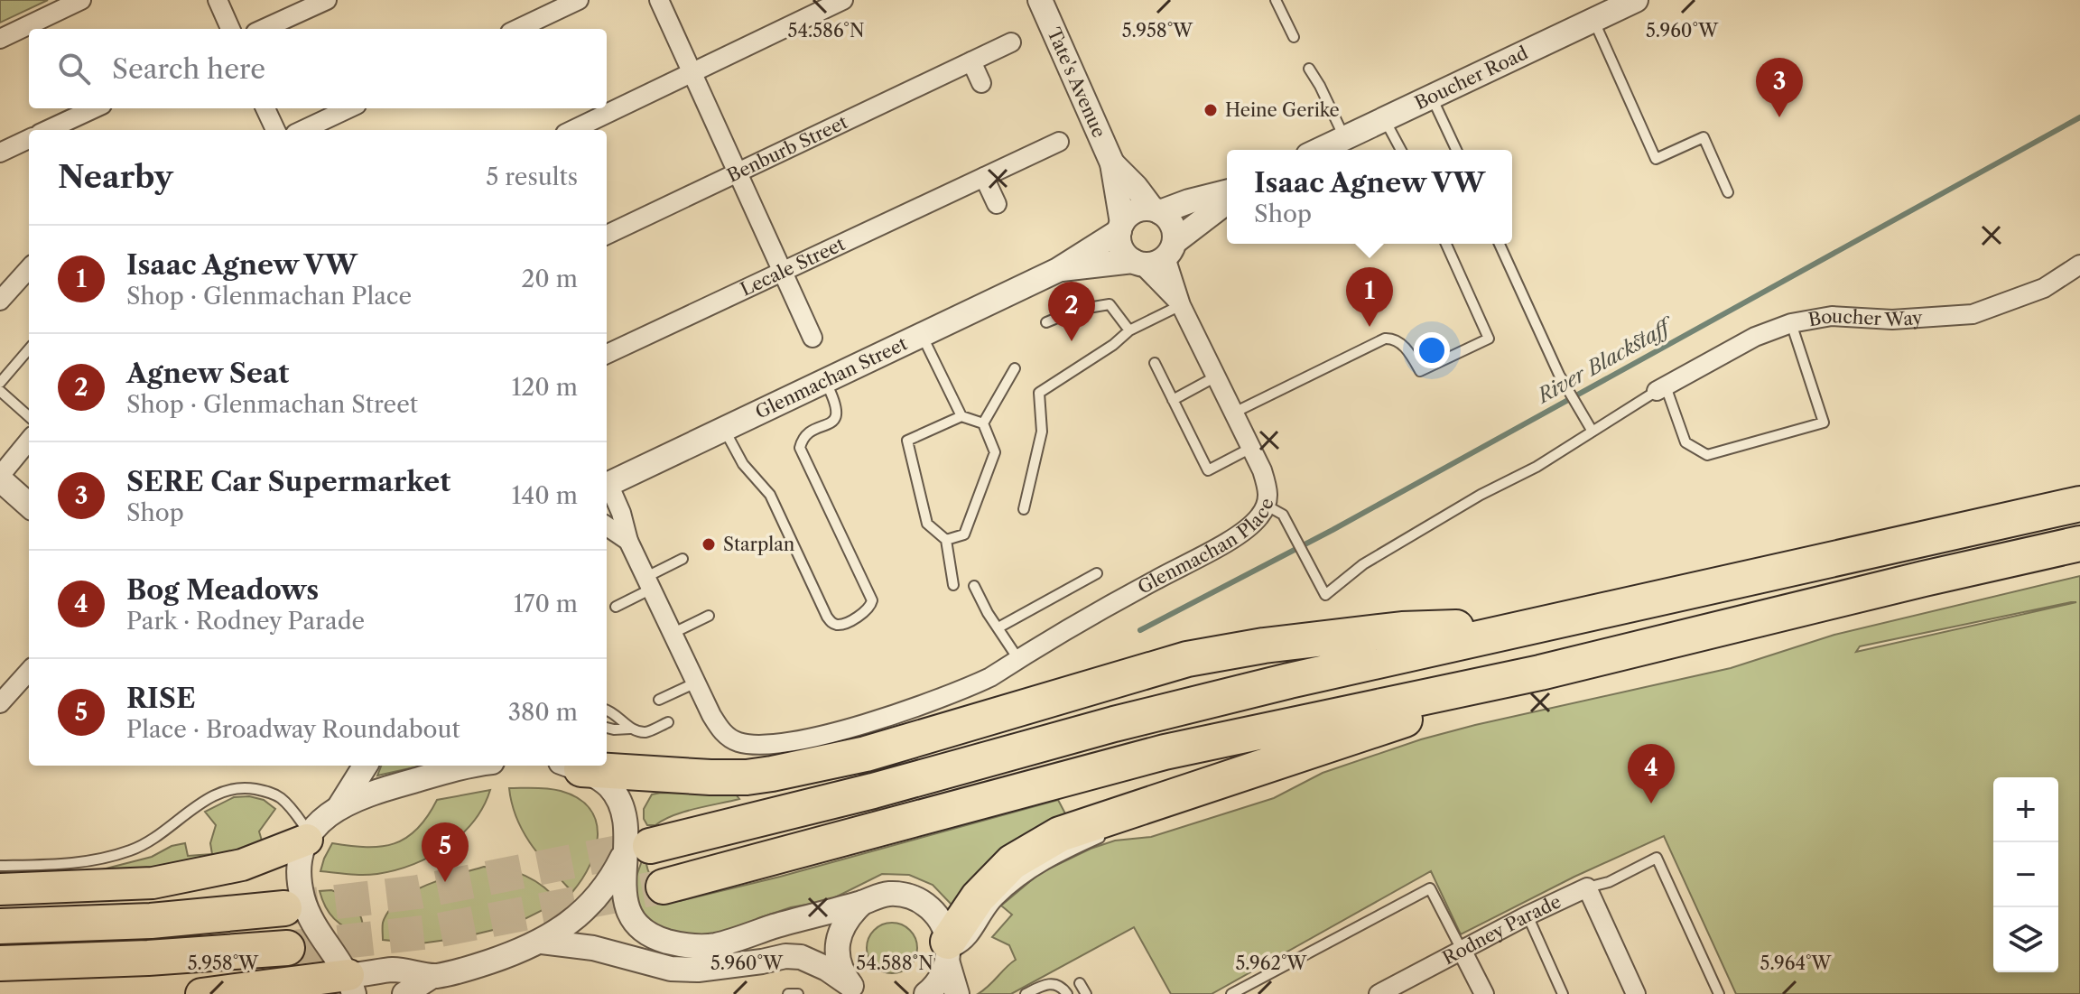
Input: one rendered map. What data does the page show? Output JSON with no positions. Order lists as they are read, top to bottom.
{
  "streets": {
    "street": [
      "Boucher Road",
      "Tate's Avenue",
      "Benburb Street",
      "Lecale Street",
      "Boucher Way",
      "Glenmachan Street",
      "Glenmachan Place",
      "Rodney Parade"
    ]
  },
  "crossings": [
    ["Tate's Avenue", "Glenmachan Street"]
  ],
  "water": ["River Blackstaff"],
  "places": ["Heine Gerike", "Starplan"],
  "page": {
    "search": "Search here",
    "pins": [
      "3",
      "1",
      "2",
      "4",
      "5"
    ],
    "heading": ["Nearby", "5 results"],
    "popup": ["Isaac Agnew VW", "Shop"],
    "list": [
      {
        "mark": "1",
        "name": "Isaac Agnew VW",
        "note": "Shop · Glenmachan Place",
        "value": "20 m"
      },
      {
        "mark": "2",
        "name": "Agnew Seat",
        "note": "Shop · Glenmachan Street",
        "value": "120 m"
      },
      {
        "mark": "3",
        "name": "SERE Car Supermarket",
        "note": "Shop",
        "value": "140 m"
      },
      {
        "mark": "4",
        "name": "Bog Meadows",
        "note": "Park · Rodney Parade",
        "value": "170 m"
      },
      {
        "mark": "5",
        "name": "RISE",
        "note": "Place · Broadway Roundabout",
        "value": "380 m"
      }
    ],
    "map_buttons": ["+", "−"]
  },
  "coordinates": [
    "54.586°N",
    "5.958°W",
    "5.960°W",
    "5.962°W",
    "5.964°W",
    "54.588°N"
  ]
}
